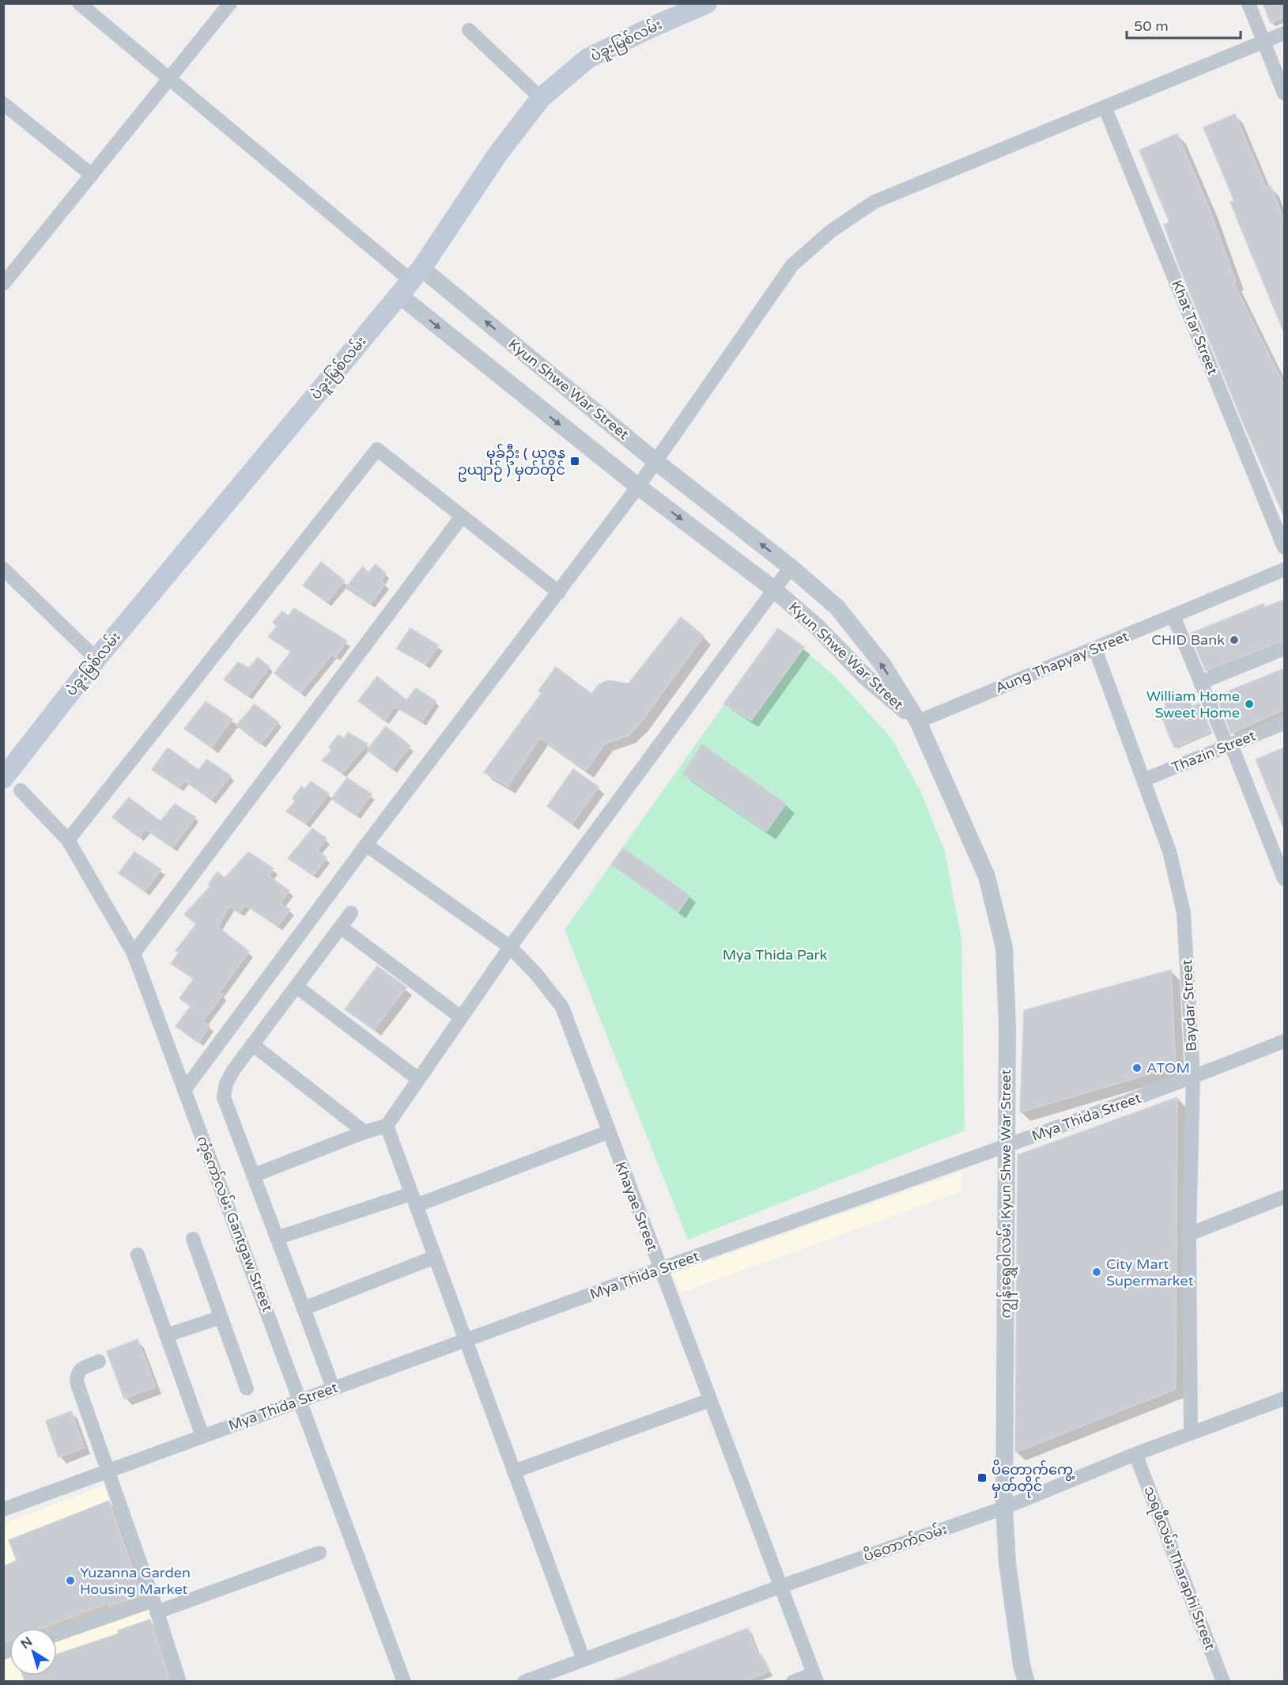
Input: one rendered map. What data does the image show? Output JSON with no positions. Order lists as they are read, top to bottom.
{
  "streets": {
    "main road": ["ပဲခူးမြစ်လမ်း"],
    "street": [
      "Khat Tar Street",
      "Kyun Shwe War Street",
      "Aung Thapyay Street",
      "Thazin Street",
      "Baydar Street",
      "Mya Thida Street",
      "ကျွန်းရွှေဝါလမ်း Kyun Shwe War Street",
      "Khayae Street",
      "ကံ့ကော်လမ်း Gantgaw Street",
      "ပိတောက်လမ်း",
      "သရဖီလမ်း Tharaphi Street"
    ]
  },
  "crossings": [
    ["ပဲခူးမြစ်လမ်း", "Kyun Shwe War Street"],
    ["Kyun Shwe War Street", "Aung Thapyay Street"],
    ["Kyun Shwe War Street", "ကျွန်းရွှေဝါလမ်း Kyun Shwe War Street"],
    ["Aung Thapyay Street", "Baydar Street"],
    ["Aung Thapyay Street", "ကျွန်းရွှေဝါလမ်း Kyun Shwe War Street"],
    ["Thazin Street", "Baydar Street"],
    ["Baydar Street", "Mya Thida Street"],
    ["Baydar Street", "ပိတောက်လမ်း"],
    ["Mya Thida Street", "ကျွန်းရွှေဝါလမ်း Kyun Shwe War Street"],
    ["Mya Thida Street", "Khayae Street"],
    ["Mya Thida Street", "ကံ့ကော်လမ်း Gantgaw Street"],
    ["ကျွန်းရွှေဝါလမ်း Kyun Shwe War Street", "ပိတောက်လမ်း"],
    ["Khayae Street", "ပိတောက်လမ်း"],
    ["ပိတောက်လမ်း", "သရဖီလမ်း Tharaphi Street"]
  ],
  "parks": ["Mya Thida Park"],
  "places": {
    "transit": ["မုခ်ဦး ( ယုဇန ဥယျာဉ် ) မှတ်တိုင်", "ပိတောက်ကွေ့ မှတ်တိုင်"],
    "other": [
      "CHID Bank",
      "William Home Sweet Home",
      "ATOM",
      "City Mart Supermarket",
      "Yuzanna Garden Housing Market"
    ]
  },
  "scale_bar": "50 m",
  "north": "top left"
}
